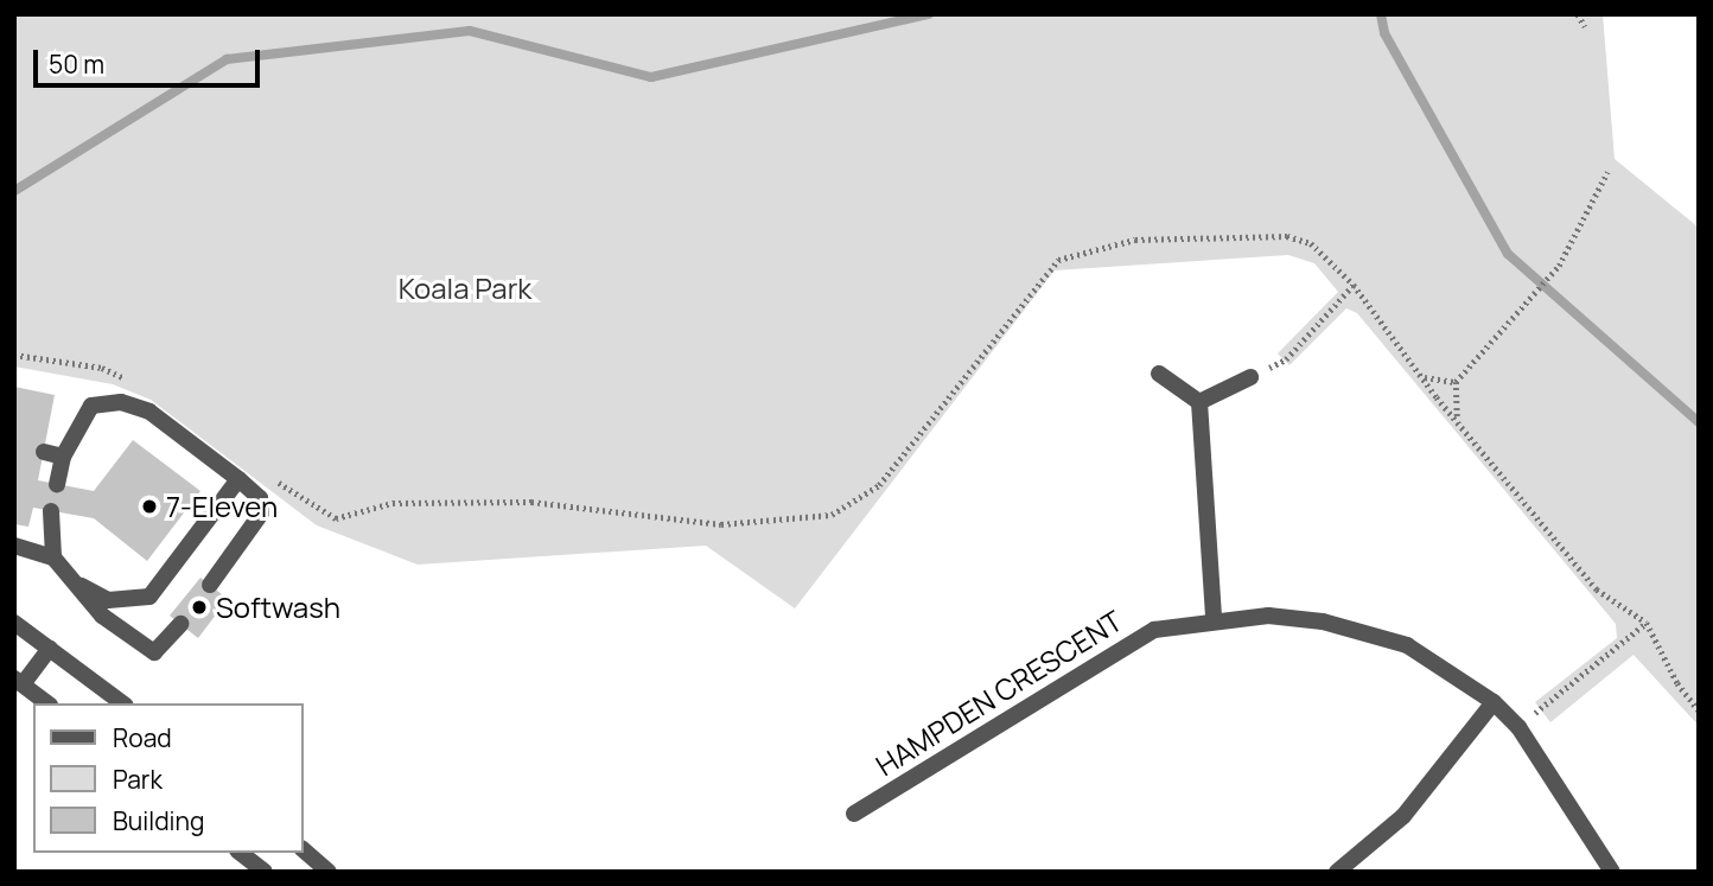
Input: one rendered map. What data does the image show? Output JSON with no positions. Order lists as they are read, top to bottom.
{
  "streets": {
    "street": ["HAMPDEN CRESCENT"]
  },
  "parks": ["Koala Park"],
  "places": ["7-Eleven", "Softwash"],
  "legend": ["Road", "Park", "Building"],
  "scale_bar": "50 m"
}
